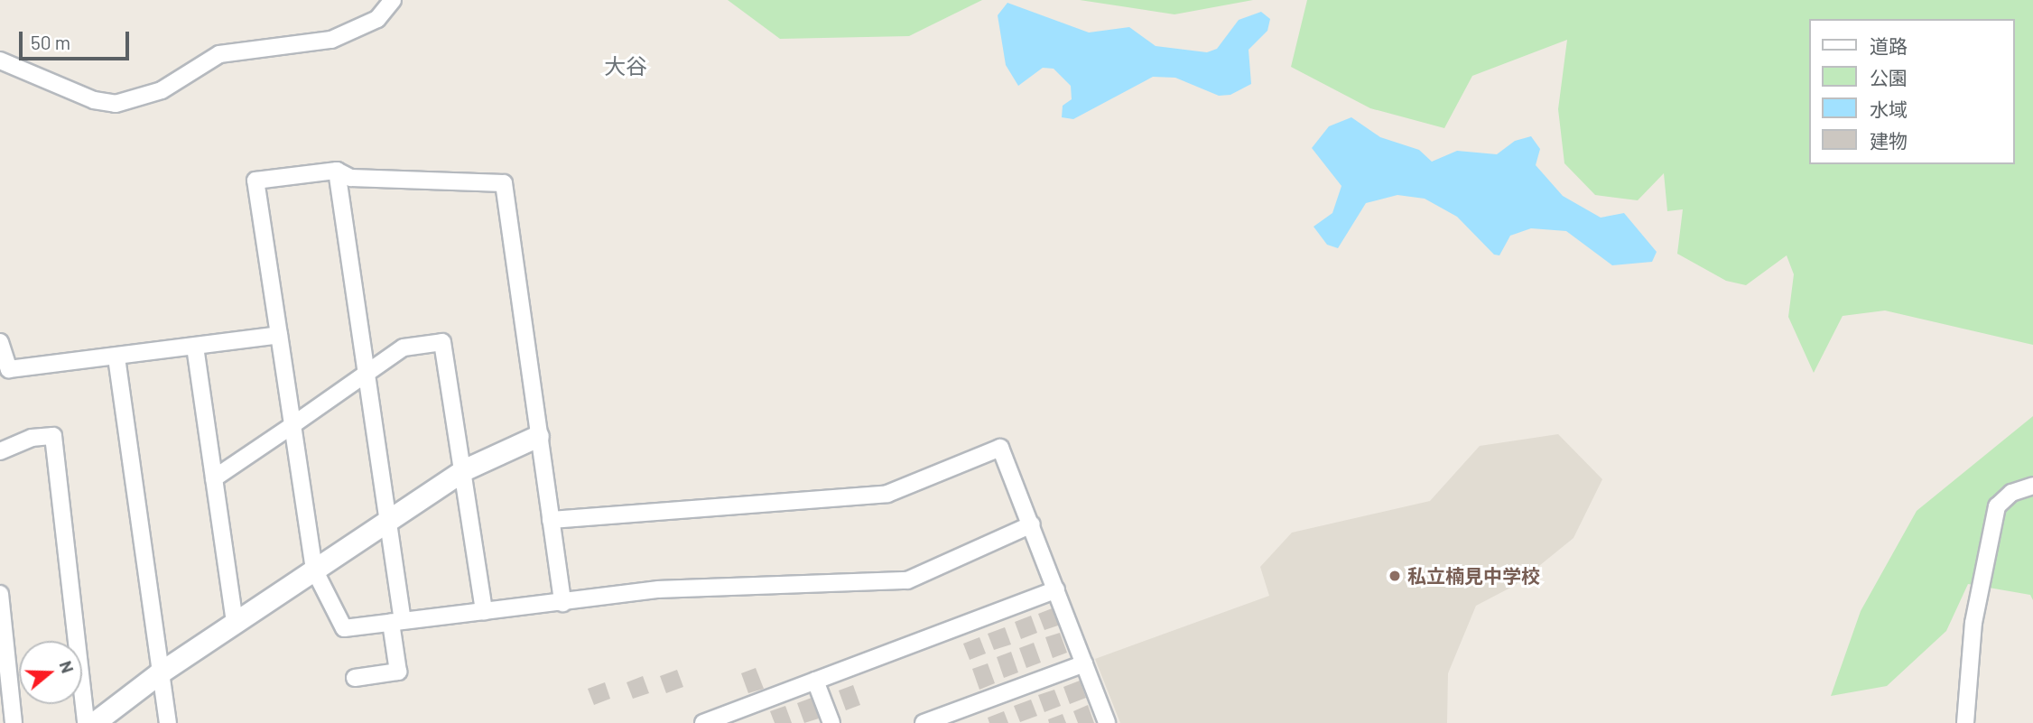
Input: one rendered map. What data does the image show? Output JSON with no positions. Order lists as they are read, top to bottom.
{
  "districts": ["大谷"],
  "places": ["私立楠見中学校"],
  "legend": [
    "道路",
    "公園",
    "水域",
    "建物"
  ],
  "scale_bar": "50 m",
  "north": "right"
}
